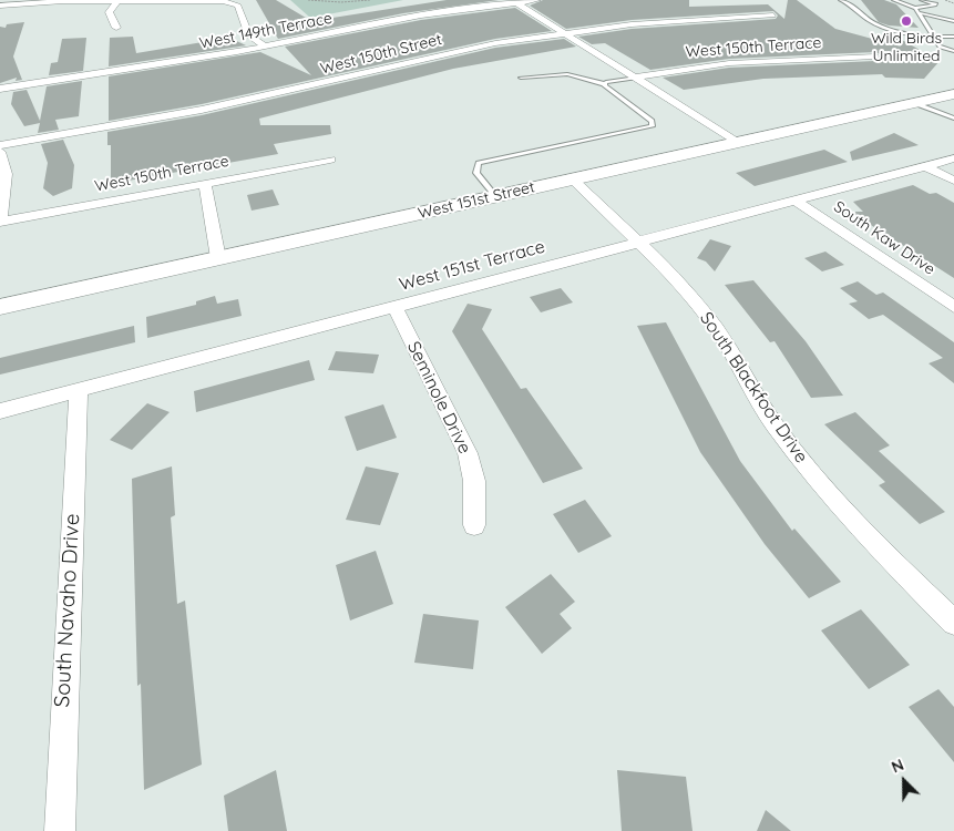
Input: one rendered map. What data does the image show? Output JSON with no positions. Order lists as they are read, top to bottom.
{
  "streets": {
    "main road": ["West 151st Street"],
    "street": [
      "West 149th Terrace",
      "West 150th Terrace",
      "West 150th Street",
      "South Kaw Drive",
      "West 151st Terrace",
      "South Blackfoot Drive",
      "Seminole Drive",
      "South Navaho Drive"
    ]
  },
  "crossings": [
    ["West 151st Street", "South Blackfoot Drive"],
    ["South Kaw Drive", "West 151st Terrace"],
    ["West 151st Terrace", "South Blackfoot Drive"],
    ["West 151st Terrace", "Seminole Drive"],
    ["West 151st Terrace", "South Navaho Drive"]
  ],
  "places": ["Wild Birds Unlimited"],
  "north": "top left"
}
